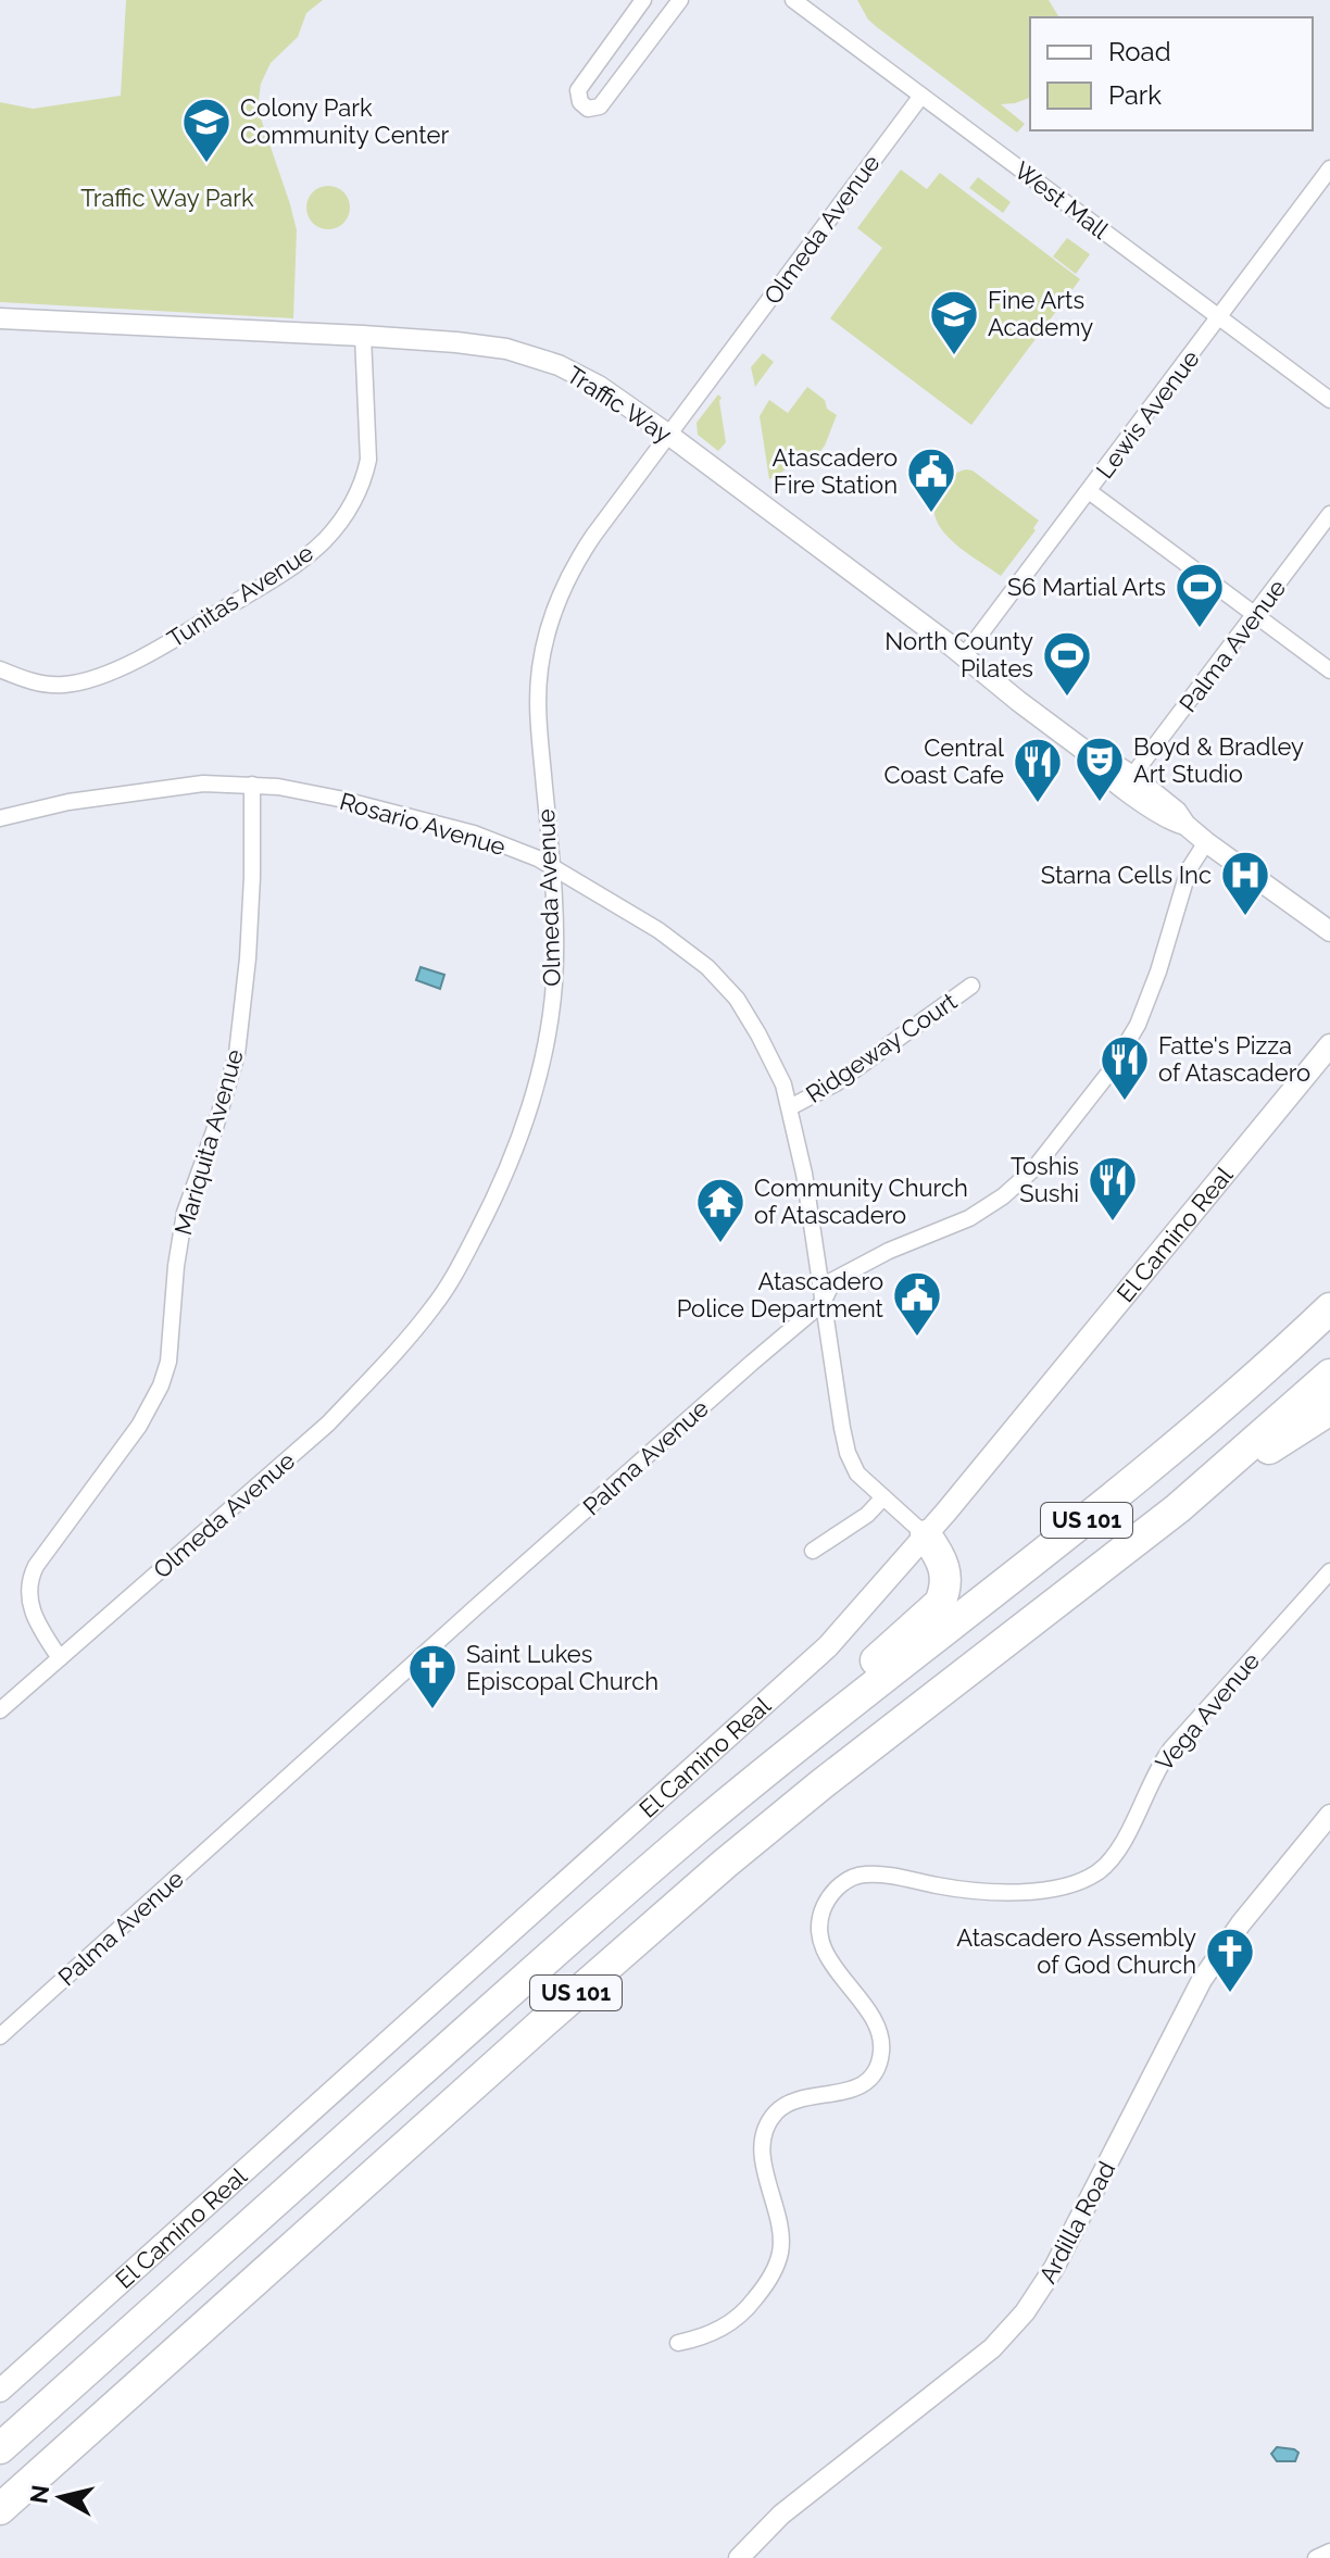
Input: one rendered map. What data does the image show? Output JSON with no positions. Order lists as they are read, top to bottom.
{
  "streets": {
    "highway": ["El Camino Real", "US 101"],
    "street": [
      "West Mall",
      "Olmeda Avenue",
      "Traffic Way",
      "Lewis Avenue",
      "Tunitas Avenue",
      "Palma Avenue",
      "Rosario Avenue",
      "Ridgeway Court",
      "Mariquita Avenue",
      "Vega Avenue",
      "Ardilla Road"
    ]
  },
  "crossings": [
    ["West Mall", "Olmeda Avenue"],
    ["West Mall", "Lewis Avenue"],
    ["Olmeda Avenue", "Traffic Way"],
    ["Olmeda Avenue", "Rosario Avenue"],
    ["Olmeda Avenue", "Mariquita Avenue"],
    ["Traffic Way", "Lewis Avenue"],
    ["Traffic Way", "Tunitas Avenue"],
    ["Traffic Way", "Palma Avenue"],
    ["Palma Avenue", "Rosario Avenue"],
    ["Rosario Avenue", "Ridgeway Court"],
    ["Rosario Avenue", "Mariquita Avenue"],
    ["Rosario Avenue", "El Camino Real"]
  ],
  "parks": ["Traffic Way Park"],
  "places": {
    "school or university": ["Colony Park Community Center", "Fine Arts Academy"],
    "public building": ["Atascadero Fire Station", "Atascadero Police Department"],
    "sports": ["S6 Martial Arts", "North County Pilates"],
    "theatre": ["Boyd & Bradley Art Studio"],
    "restaurant": ["Central Coast Cafe", "Fatte's Pizza of Atascadero", "Toshis Sushi"],
    "hospital": ["Starna Cells Inc"],
    "temple": ["Community Church of Atascadero"],
    "church": ["Saint Lukes Episcopal Church", "Atascadero Assembly of God Church"]
  },
  "legend": ["Road", "Park"],
  "north": "left"
}
